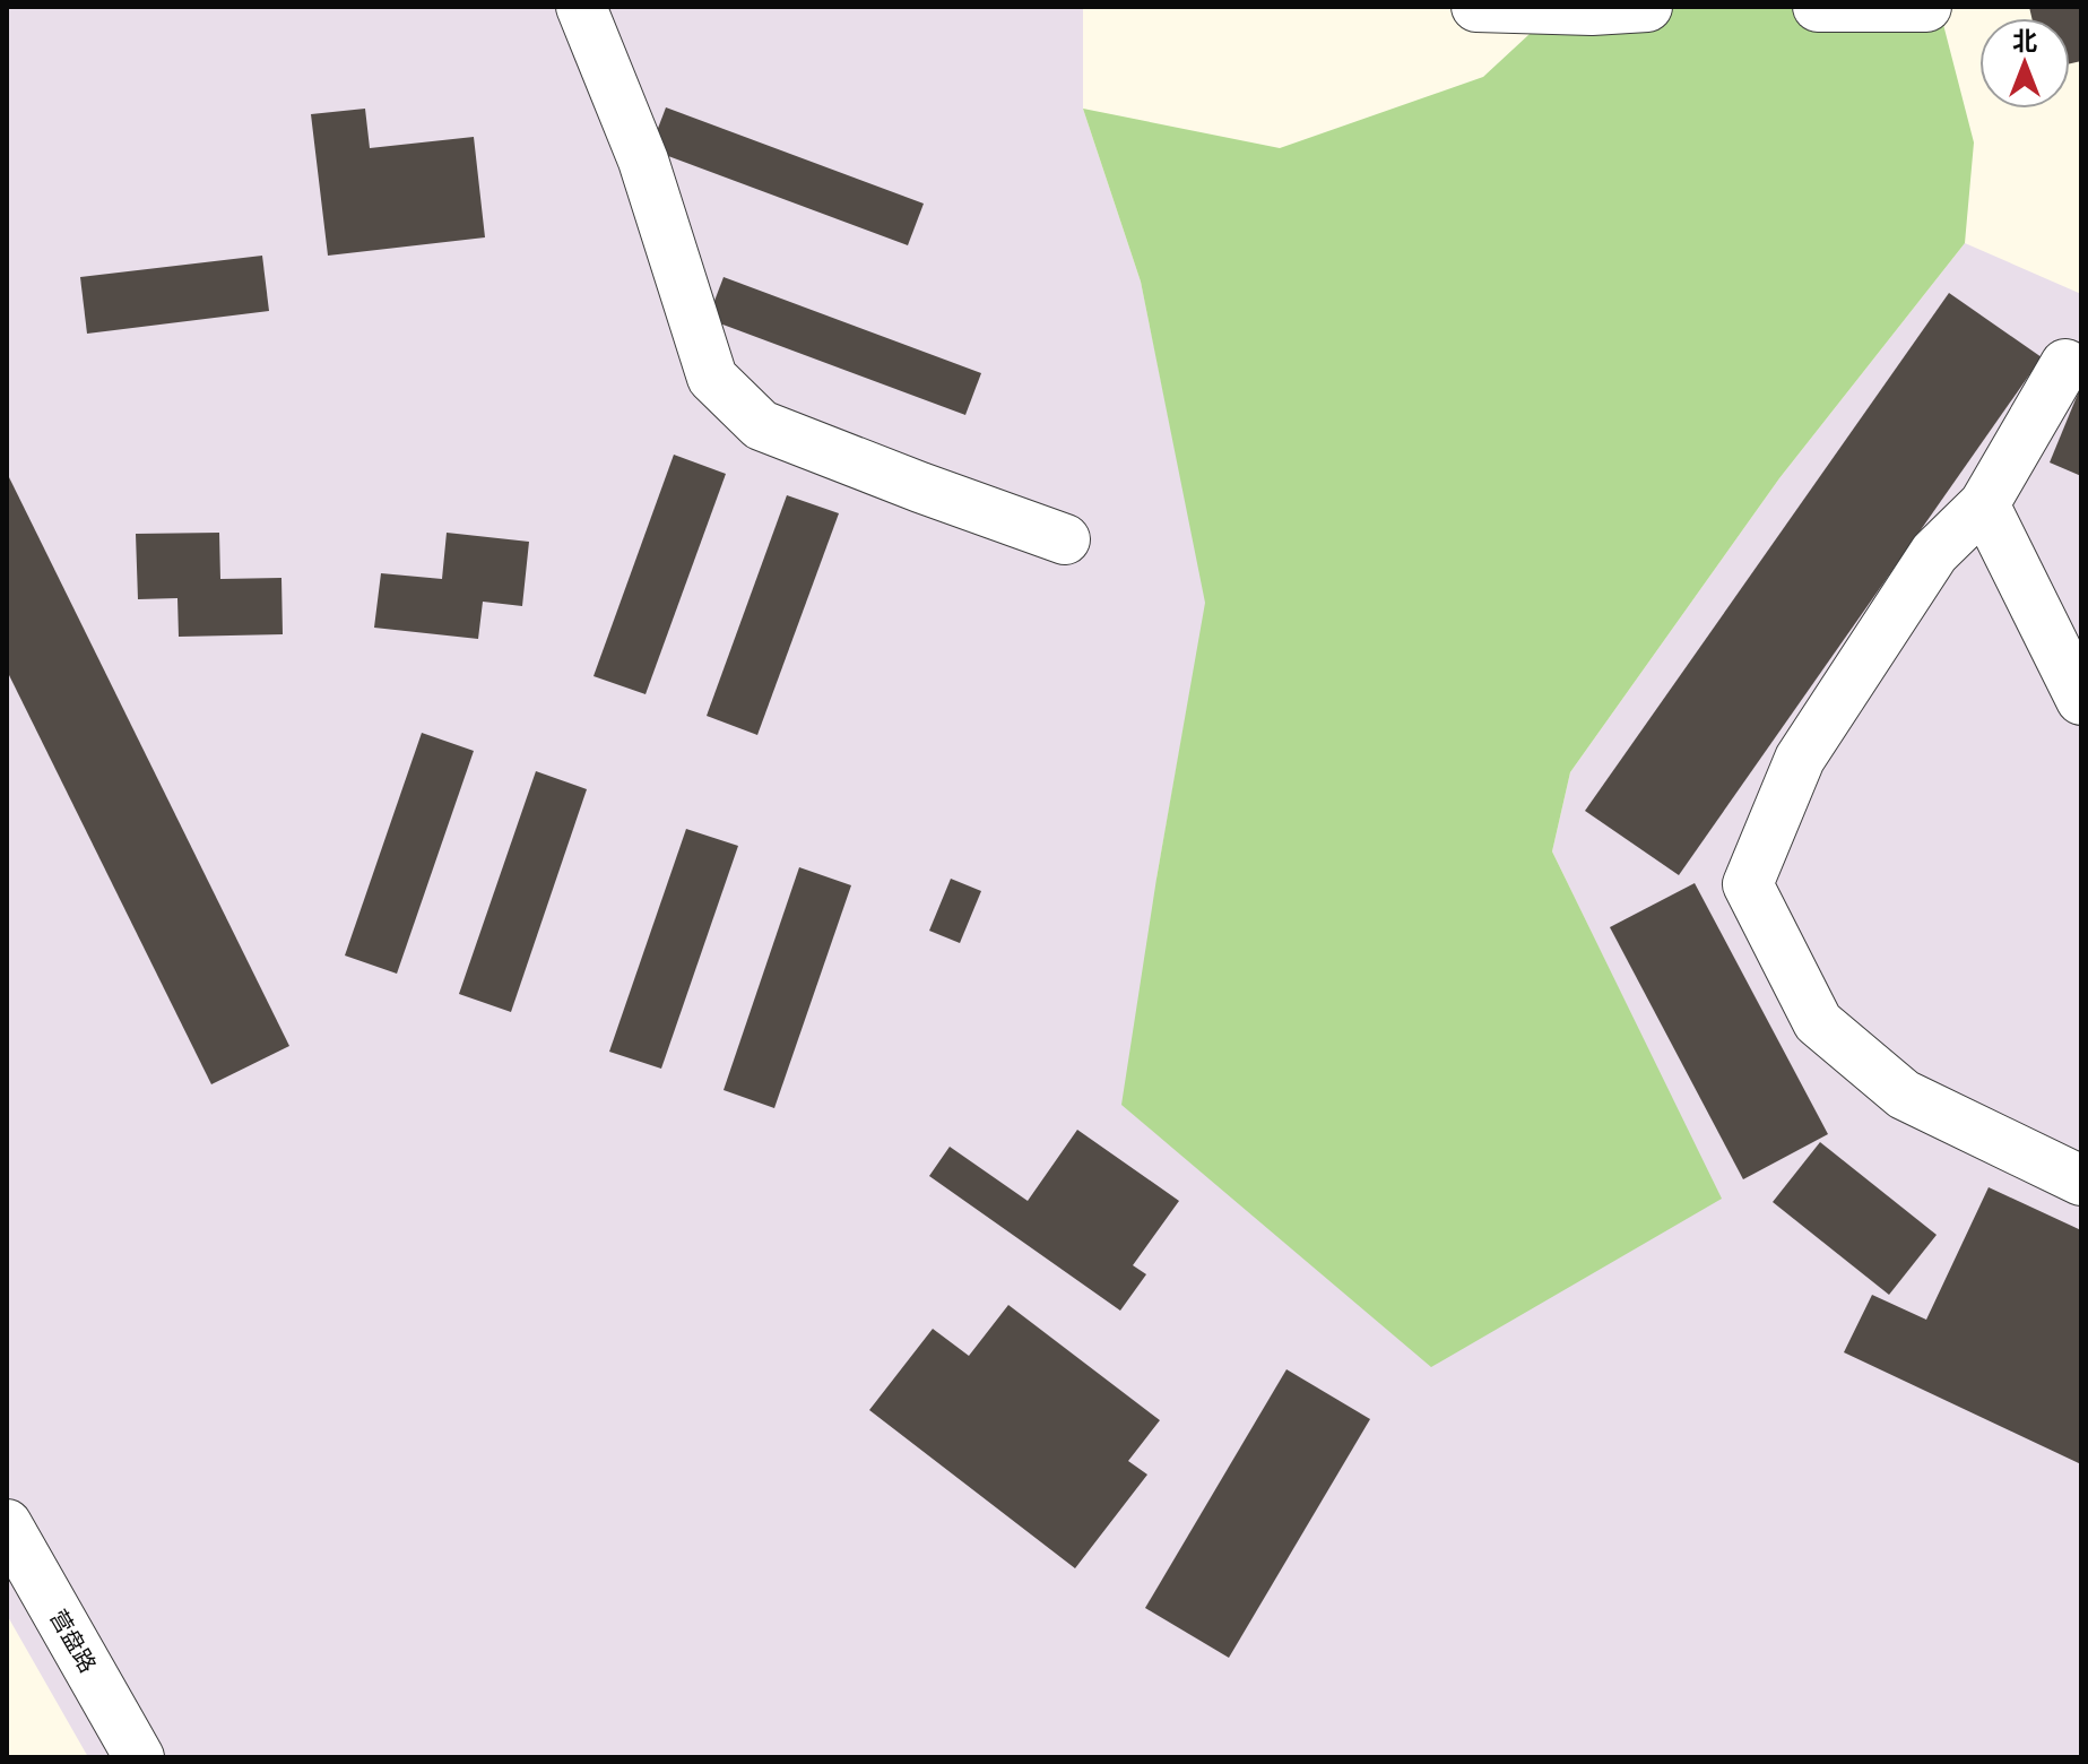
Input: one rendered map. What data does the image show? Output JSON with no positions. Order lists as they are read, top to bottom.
{
  "streets": {
    "street": ["营盘路"]
  },
  "north": "top"
}
